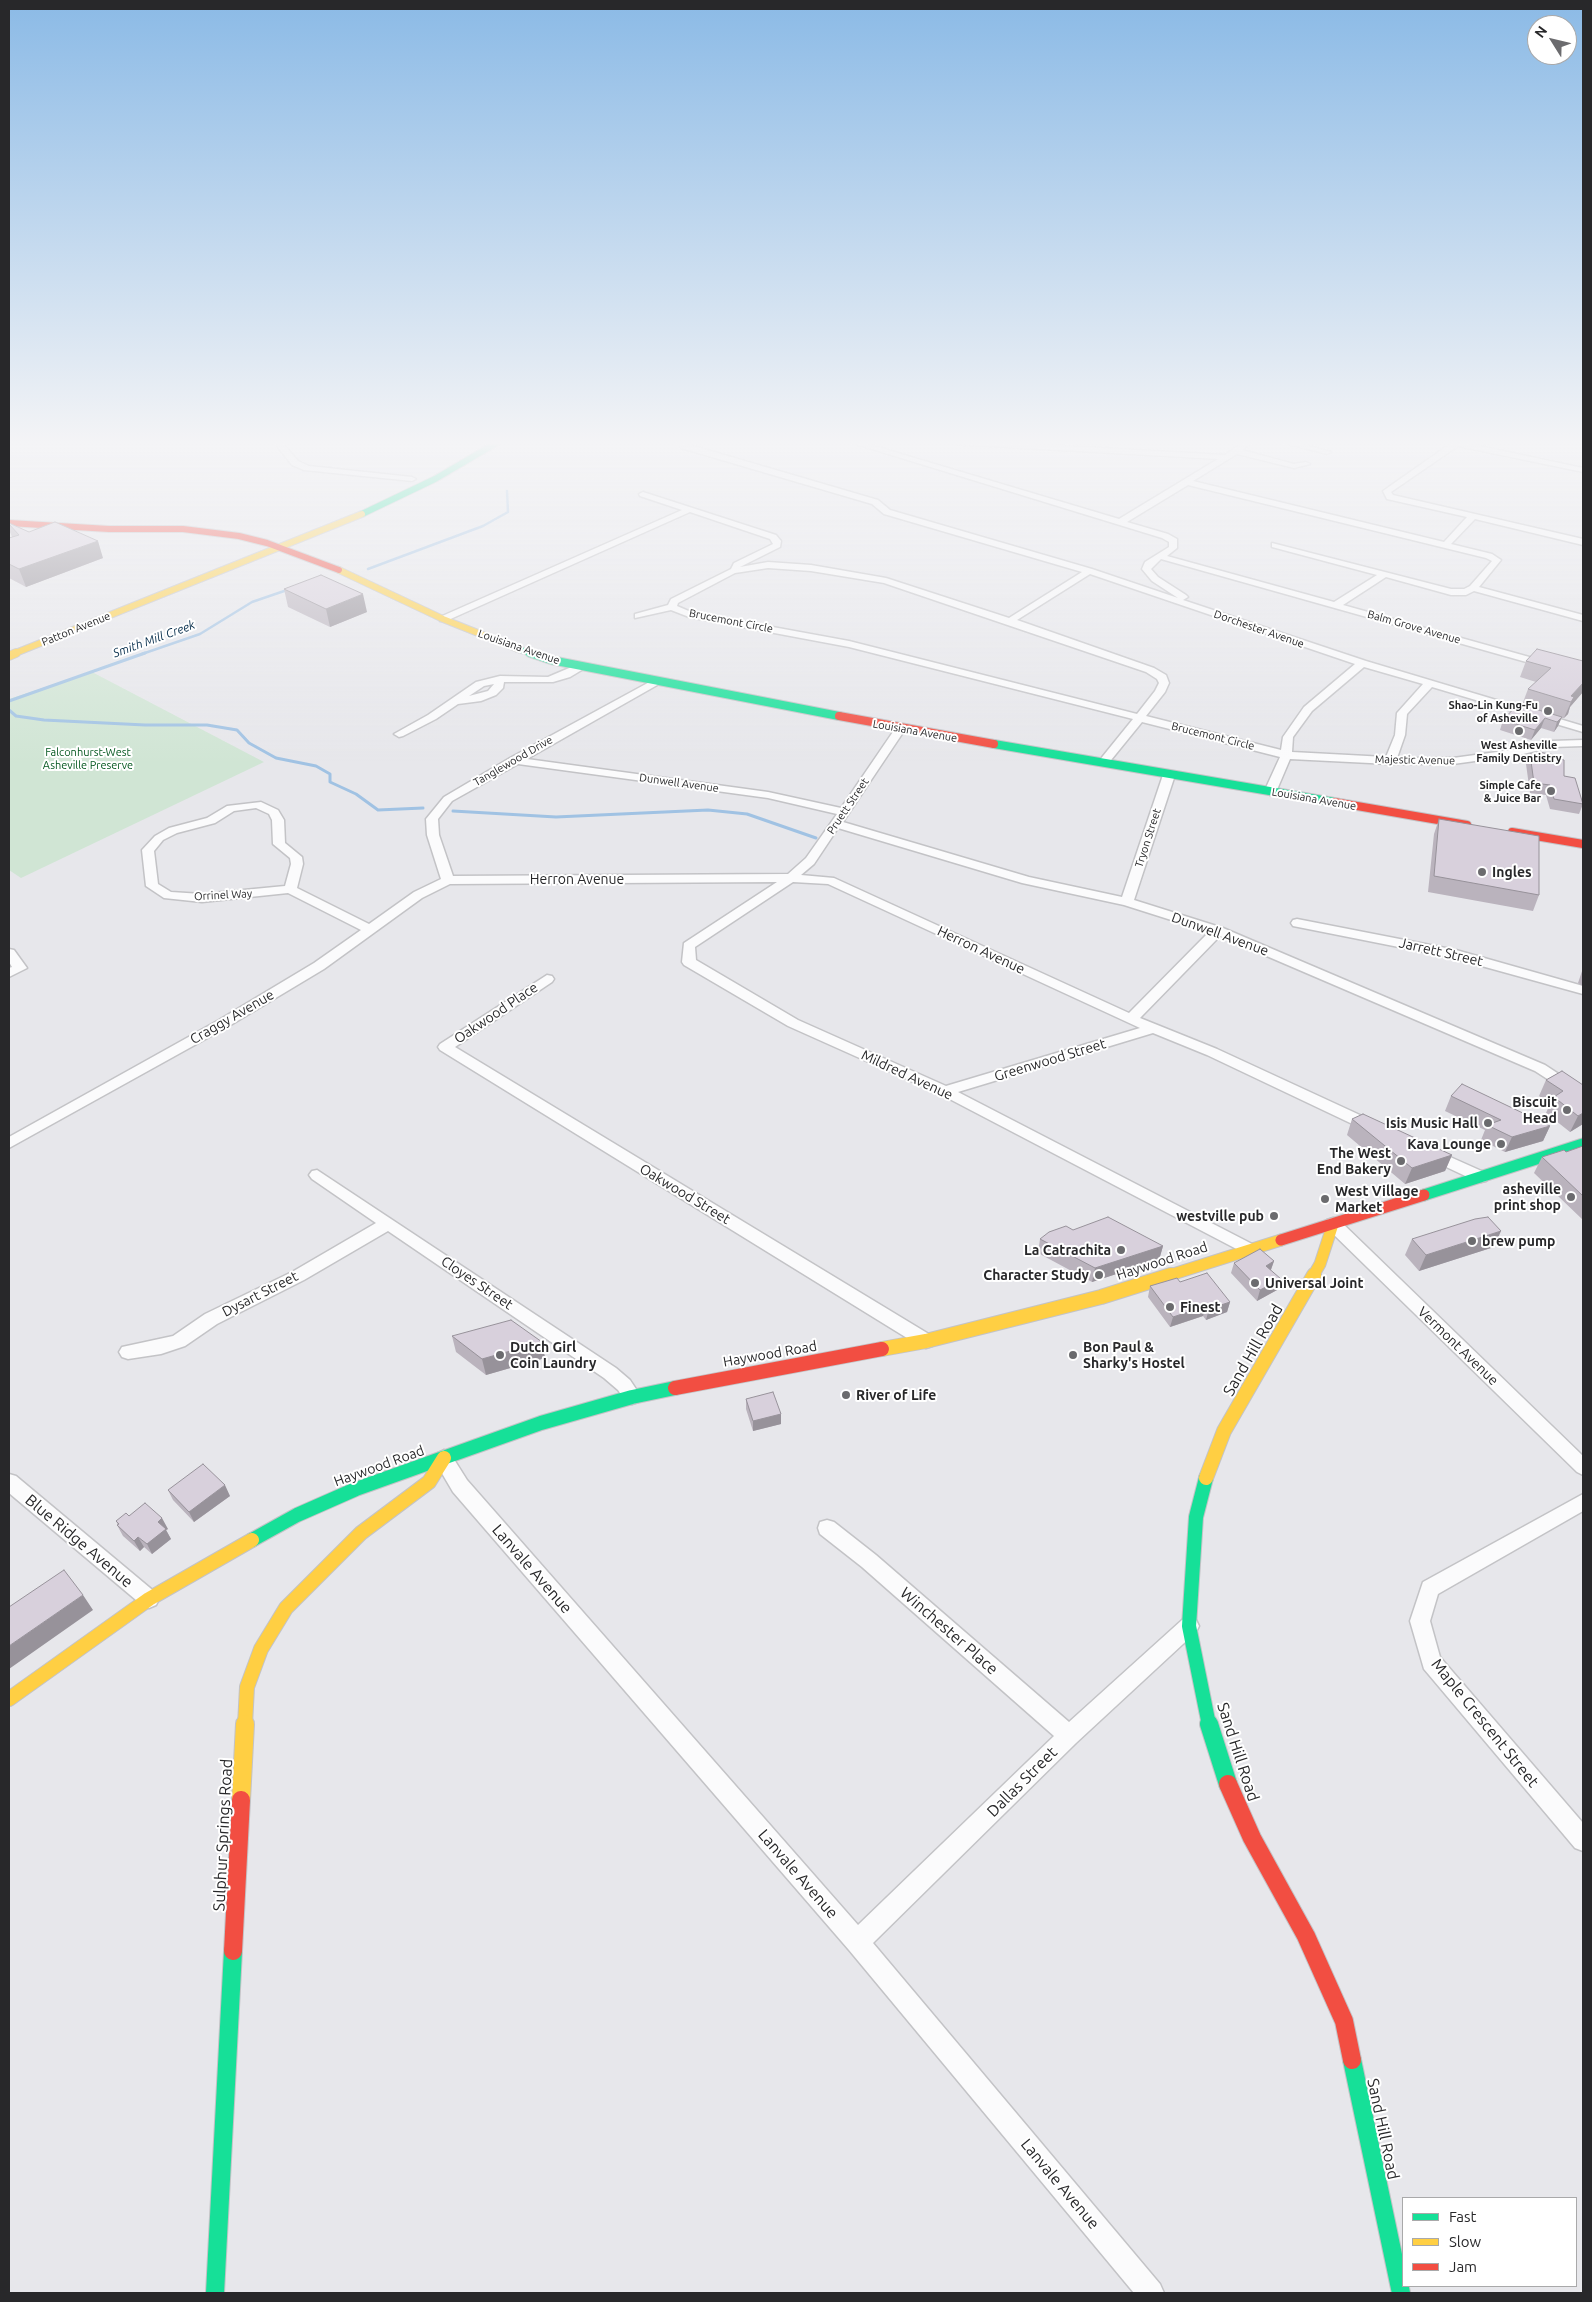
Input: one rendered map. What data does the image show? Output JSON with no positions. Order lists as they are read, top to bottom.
{
  "streets": {
    "street": [
      "Brucemont Circle",
      "Balm Grove Avenue",
      "Patton Avenue",
      "Dorchester Avenue",
      "Louisiana Avenue",
      "Majestic Avenue",
      "Tanglewood Drive",
      "Dunwell Avenue",
      "Pruett Street",
      "Tryon Street",
      "Herron Avenue",
      "Orrinel Way",
      "Jarrett Street",
      "Oakwood Place",
      "Craggy Avenue",
      "Greenwood Street",
      "Mildred Avenue",
      "Oakwood Street",
      "Haywood Road",
      "Cloyes Street",
      "Dysart Street",
      "Vermont Avenue",
      "Sand Hill Road",
      "Blue Ridge Avenue",
      "Lanvale Avenue",
      "Winchester Place",
      "Maple Crescent Street",
      "Dallas Street",
      "Sulphur Springs Road"
    ]
  },
  "crossings": [
    ["Brucemont Circle", "Louisiana Avenue"],
    ["Brucemont Circle", "Majestic Avenue"],
    ["Louisiana Avenue", "Tanglewood Drive"],
    ["Louisiana Avenue", "Pruett Street"],
    ["Louisiana Avenue", "Tryon Street"],
    ["Tanglewood Drive", "Dunwell Avenue"],
    ["Tanglewood Drive", "Herron Avenue"],
    ["Tanglewood Drive", "Craggy Avenue"],
    ["Dunwell Avenue", "Pruett Street"],
    ["Dunwell Avenue", "Tryon Street"],
    ["Pruett Street", "Herron Avenue"],
    ["Pruett Street", "Mildred Avenue"],
    ["Herron Avenue", "Craggy Avenue"],
    ["Herron Avenue", "Greenwood Street"],
    ["Herron Avenue", "Mildred Avenue"],
    ["Oakwood Place", "Oakwood Street"],
    ["Greenwood Street", "Mildred Avenue"],
    ["Mildred Avenue", "Haywood Road"],
    ["Oakwood Street", "Haywood Road"],
    ["Haywood Road", "Cloyes Street"],
    ["Haywood Road", "Vermont Avenue"],
    ["Haywood Road", "Sand Hill Road"],
    ["Haywood Road", "Blue Ridge Avenue"],
    ["Haywood Road", "Lanvale Avenue"],
    ["Haywood Road", "Sulphur Springs Road"],
    ["Cloyes Street", "Dysart Street"],
    ["Vermont Avenue", "Sand Hill Road"],
    ["Sand Hill Road", "Dallas Street"],
    ["Lanvale Avenue", "Dallas Street"],
    ["Lanvale Avenue", "Sulphur Springs Road"],
    ["Winchester Place", "Dallas Street"]
  ],
  "water": ["Smith Mill Creek"],
  "parks": ["Falconhurst-West Asheville Preserve"],
  "places": [
    "Shao-Lin Kung-Fu of Asheville",
    "West Asheville Family Dentistry",
    "Simple Cafe & Juice Bar",
    "Ingles",
    "Biscuit Head",
    "Isis Music Hall",
    "Kava Lounge",
    "The West End Bakery",
    "asheville print shop",
    "West Village Market",
    "westville pub",
    "brew pump",
    "La Catrachita",
    "Character Study",
    "Universal Joint",
    "Finest",
    "Dutch Girl Coin Laundry",
    "Bon Paul & Sharky's Hostel",
    "River of Life"
  ],
  "legend": ["Fast", "Slow", "Jam"],
  "north": "top left"
}
